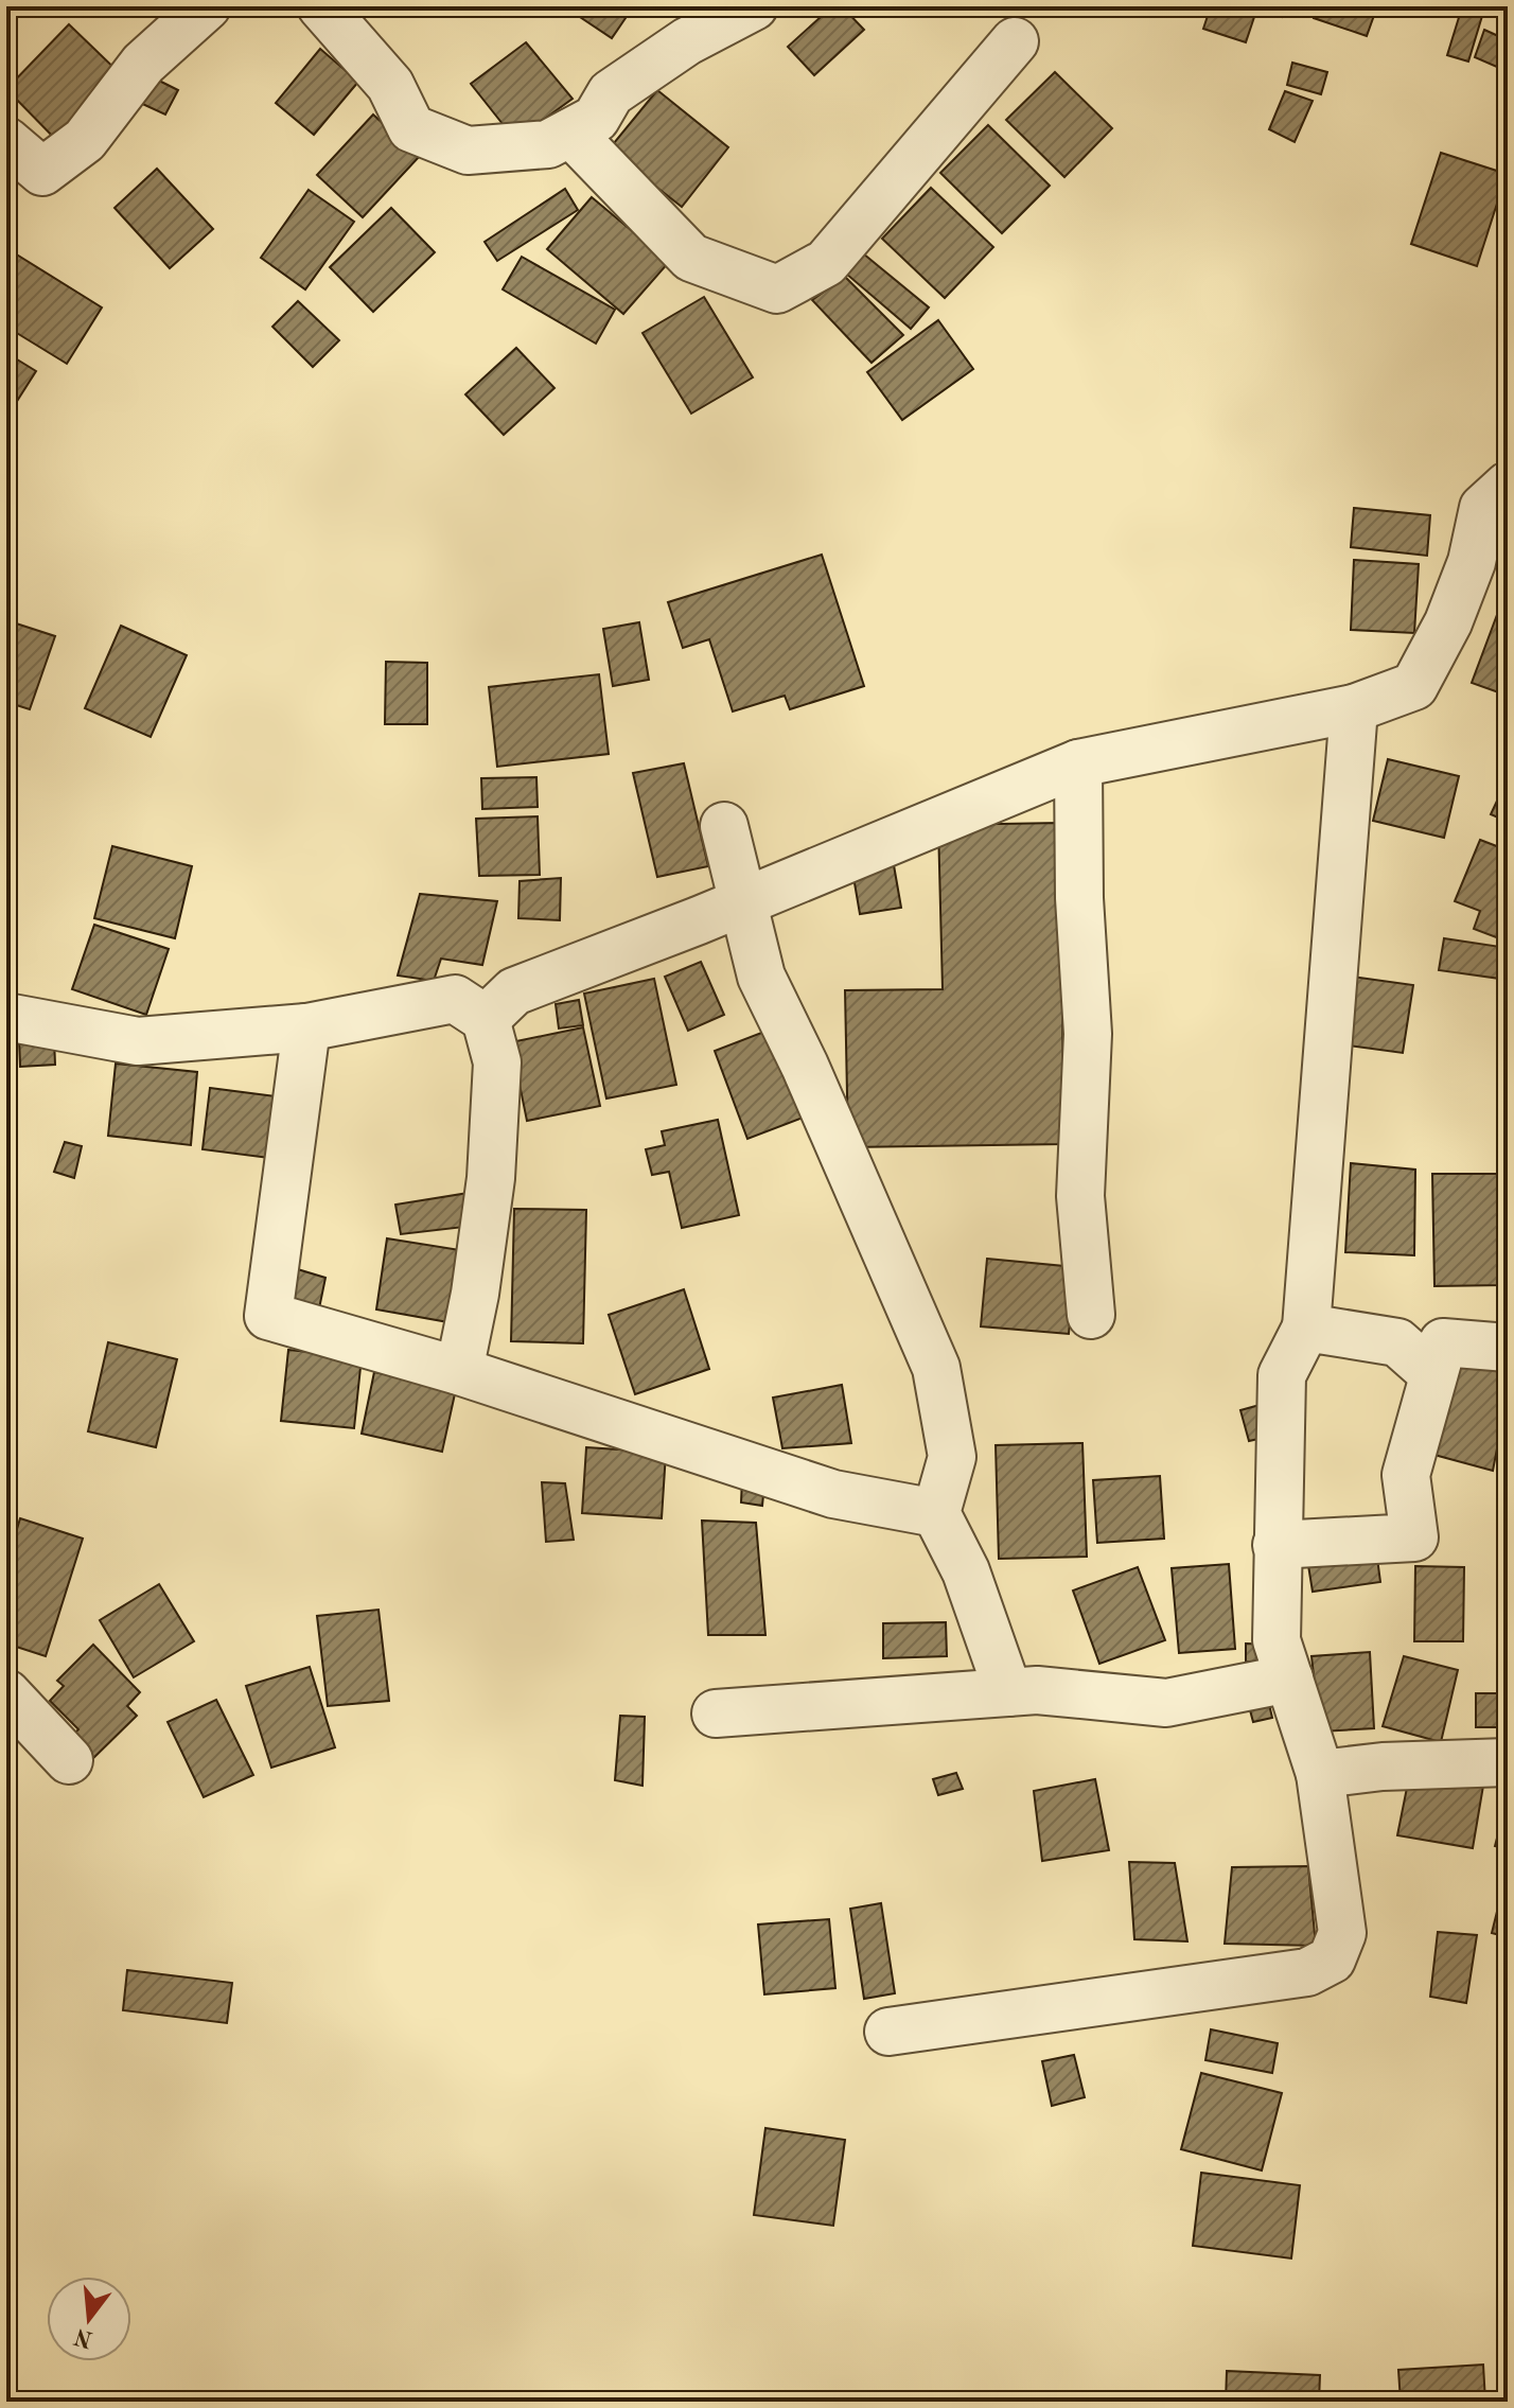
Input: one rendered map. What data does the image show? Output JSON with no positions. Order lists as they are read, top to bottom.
{
  "north": "bottom"
}
